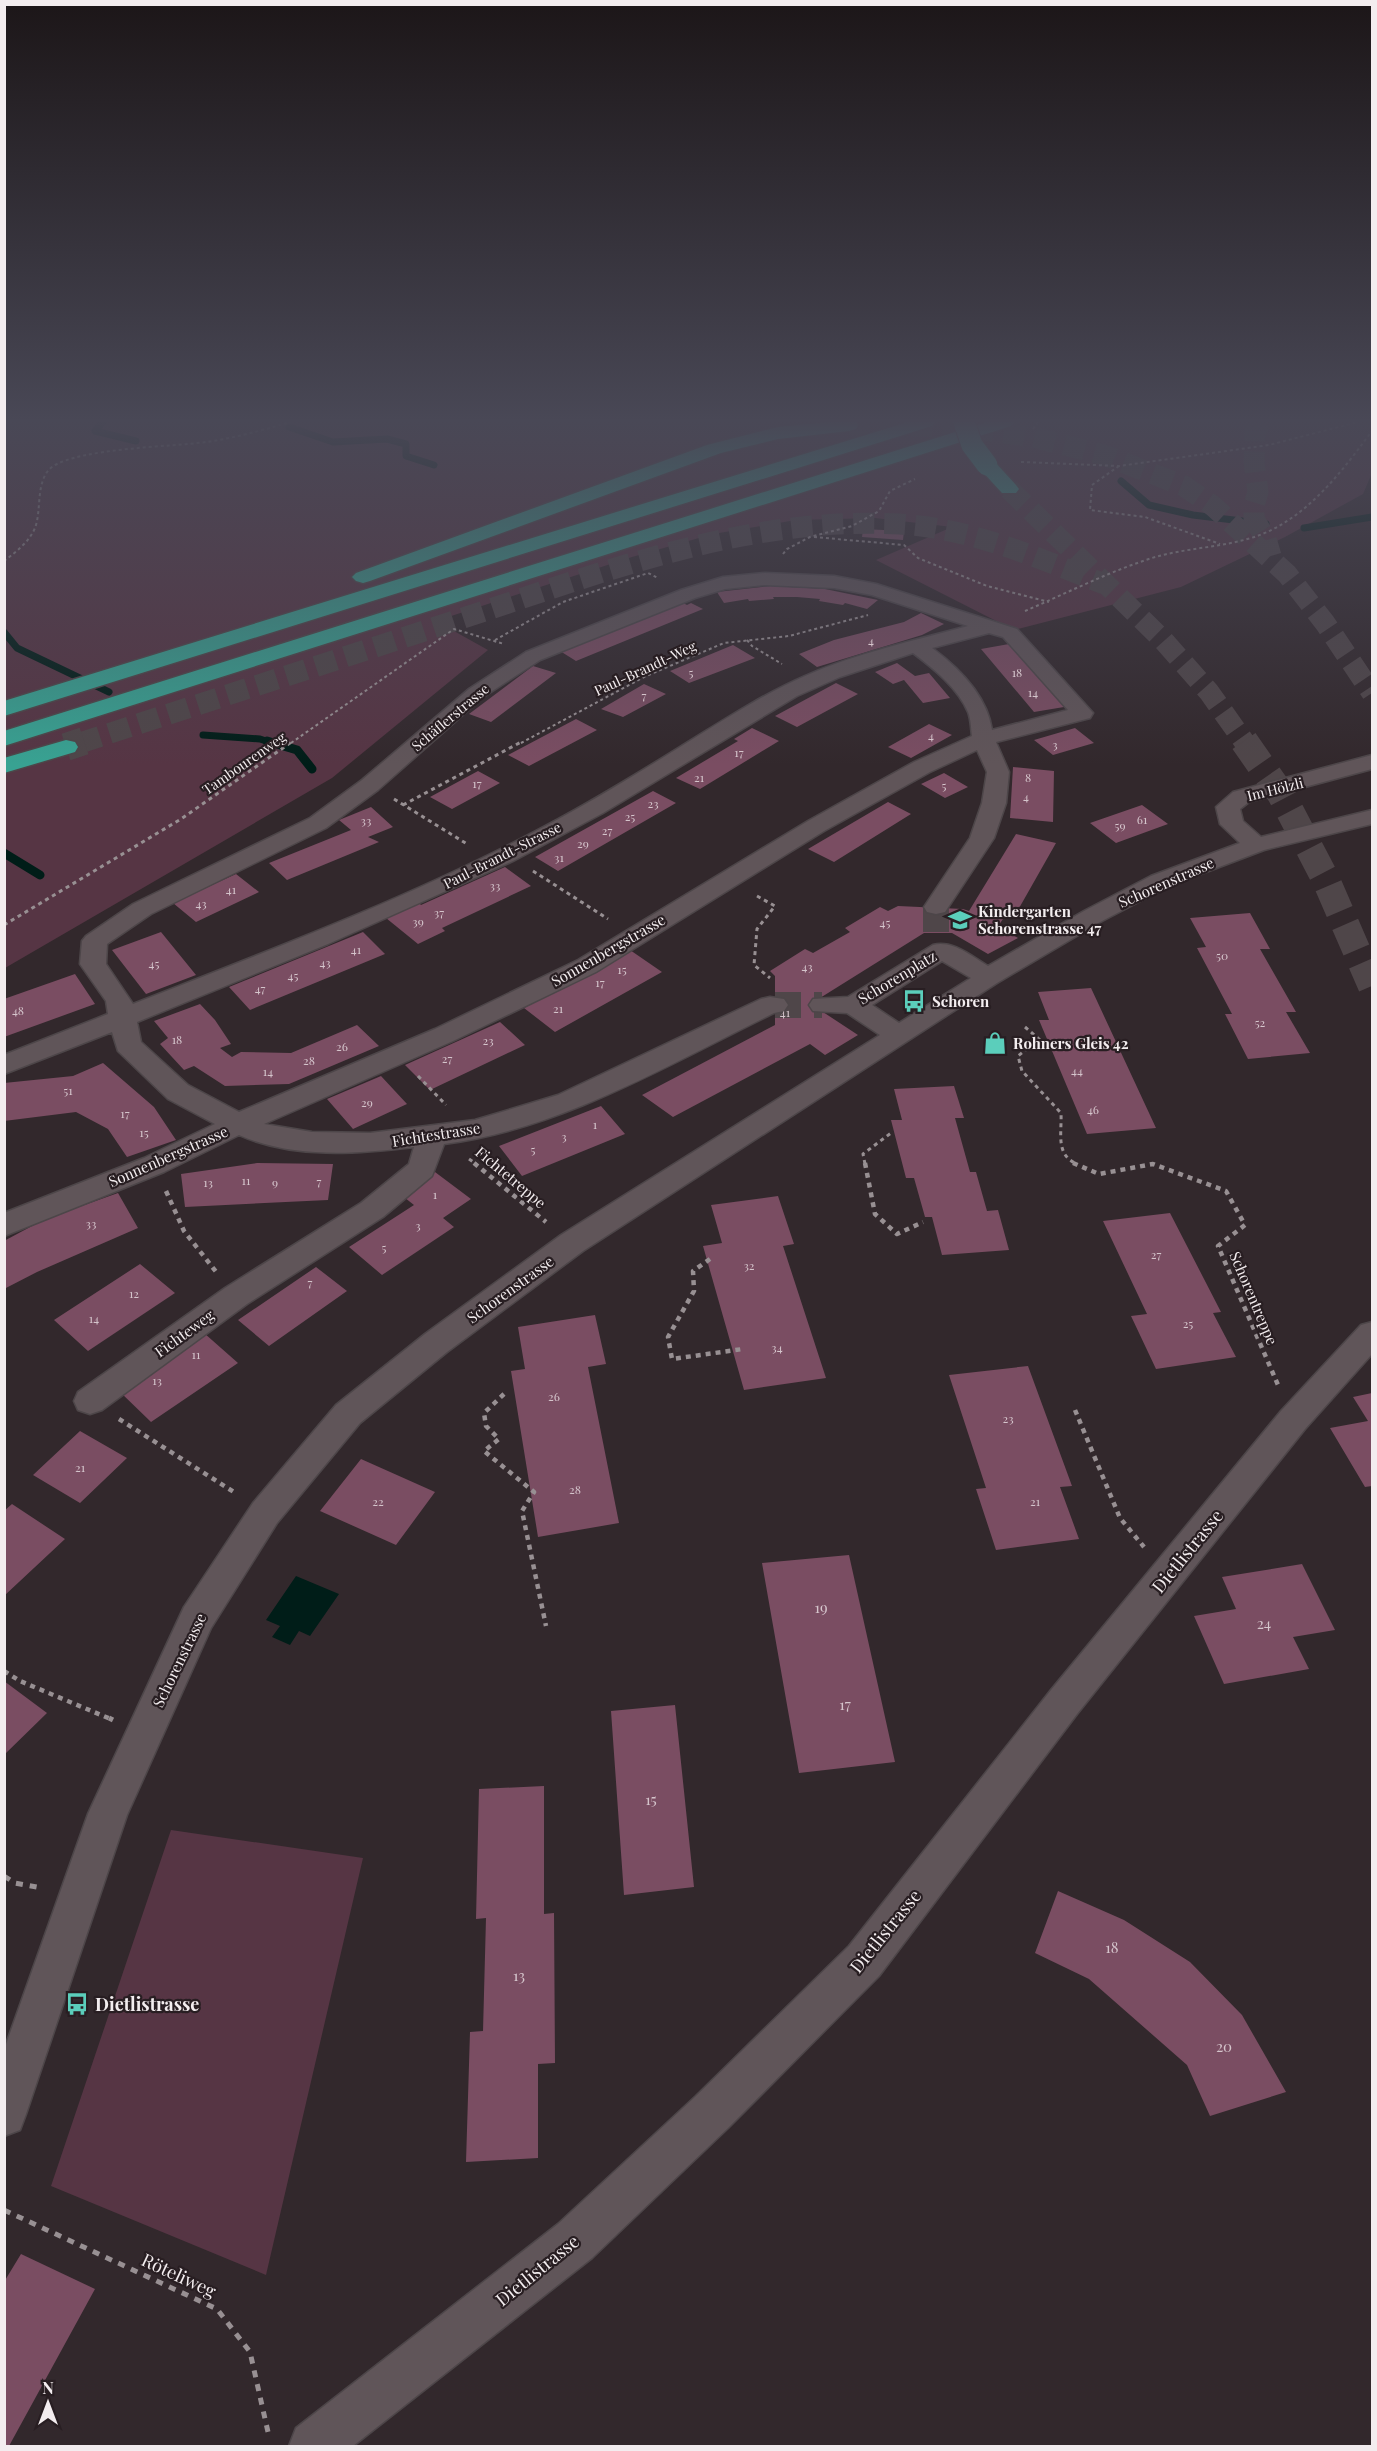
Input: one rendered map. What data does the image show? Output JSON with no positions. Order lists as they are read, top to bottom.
{
  "streets": {
    "street": [
      "Schäflerstrasse",
      "Im Hölzli",
      "Paul-Brandt-Strasse",
      "Schorenstrasse",
      "Sonnenbergstrasse",
      "Schorenplatz",
      "Fichtestrasse",
      "Fichteweg",
      "Dietlistrasse"
    ],
    "path": [
      "Paul-Brandt-Weg",
      "Tambourenweg",
      "Fichtetreppe",
      "Schorentreppe",
      "Röteliweg"
    ]
  },
  "crossings": [
    ["Paul-Brandt-Weg", "Schäflerstrasse"],
    ["Schäflerstrasse", "Tambourenweg"],
    ["Schäflerstrasse", "Paul-Brandt-Strasse"],
    ["Schäflerstrasse", "Sonnenbergstrasse"],
    ["Schäflerstrasse", "Fichtestrasse"],
    ["Im Hölzli", "Schorenstrasse"],
    ["Paul-Brandt-Strasse", "Sonnenbergstrasse"],
    ["Paul-Brandt-Strasse", "Fichtestrasse"],
    ["Schorenstrasse", "Schorenplatz"],
    ["Schorenstrasse", "Fichtetreppe"],
    ["Sonnenbergstrasse", "Fichtestrasse"],
    ["Fichtestrasse", "Fichtetreppe"],
    ["Fichtestrasse", "Fichteweg"]
  ],
  "places": {
    "school or university": ["Kindergarten Schorenstrasse 47"],
    "bus stop": ["Schoren", "Dietlistrasse"],
    "shop": ["Rohners Gleis 42"]
  },
  "house_numbers": [
    "4",
    "5",
    "18",
    "14",
    "7",
    "4",
    "3",
    "17",
    "21",
    "8",
    "17",
    "5",
    "4",
    "23",
    "25",
    "61",
    "33",
    "59",
    "27",
    "29",
    "31",
    "33",
    "41",
    "43",
    "37",
    "39",
    "45",
    "41",
    "50",
    "43",
    "45",
    "43",
    "15",
    "45",
    "17",
    "47",
    "21",
    "48",
    "41",
    "52",
    "18",
    "23",
    "26",
    "27",
    "28",
    "44",
    "14",
    "51",
    "29",
    "46",
    "17",
    "1",
    "15",
    "3",
    "5",
    "11",
    "7",
    "13",
    "9",
    "1",
    "33",
    "3",
    "5",
    "27",
    "32",
    "7",
    "12",
    "14",
    "25",
    "34",
    "11",
    "13",
    "26",
    "23",
    "21",
    "28",
    "22",
    "21",
    "19",
    "24",
    "17",
    "15",
    "18",
    "13",
    "20"
  ],
  "north": "top"
}
